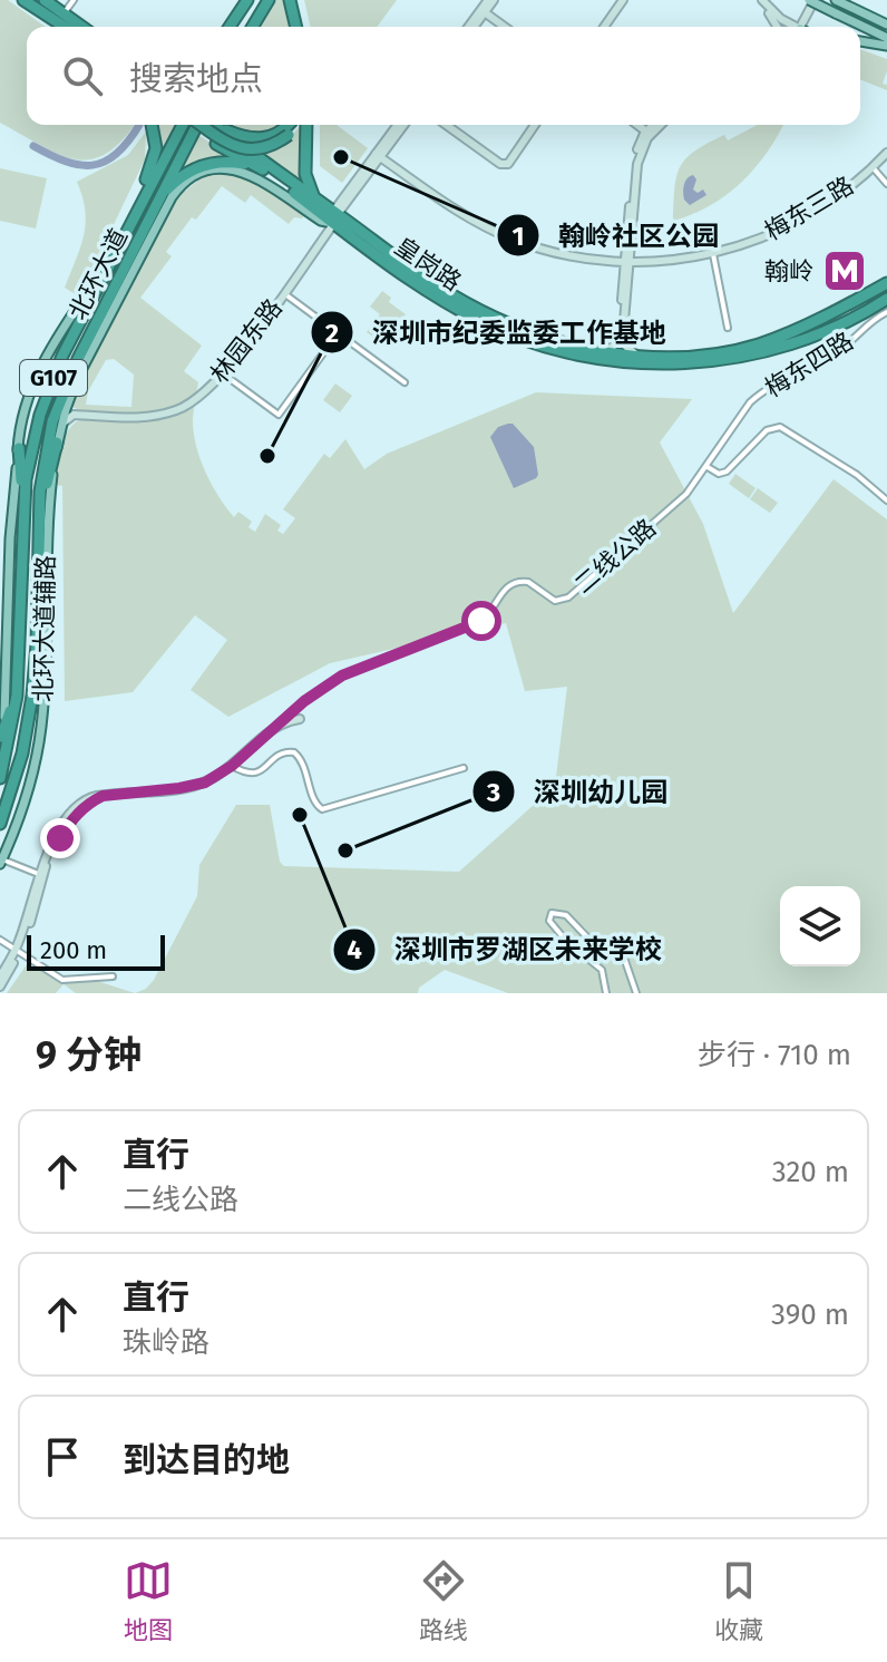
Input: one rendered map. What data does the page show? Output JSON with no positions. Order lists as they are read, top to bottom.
{
  "streets": {
    "highway": ["皇岗路", "北环大道", "G107"],
    "main road": ["北环大道辅路"],
    "street": [
      "梅东三路",
      "林园东路",
      "梅东四路",
      "二线公路"
    ]
  },
  "crossings": [
    ["梅东三路", "林园东路"],
    ["皇岗路", "林园东路"],
    ["皇岗路", "梅东四路"],
    ["皇岗路", "北环大道辅路"],
    ["北环大道", "北环大道辅路"],
    ["林园东路", "北环大道辅路"],
    ["梅东四路", "二线公路"]
  ],
  "places": {
    "other": [
      "翰岭社区公园",
      "深圳市纪委监委工作基地",
      "深圳市罗湖区未来学校",
      "深圳幼儿园"
    ],
    "metro station": ["翰岭"]
  },
  "scale_bar": "200 m",
  "page": {
    "search": "搜索地点",
    "scale": "200 m",
    "heading": ["9 分钟", "步行 · 710 m"],
    "list": [
      ["直行", "二线公路", "320 m"],
      ["直行", "珠岭路", "390 m"],
      "到达目的地"
    ],
    "nav": ["地图", "路线", "收藏"]
  }
}
